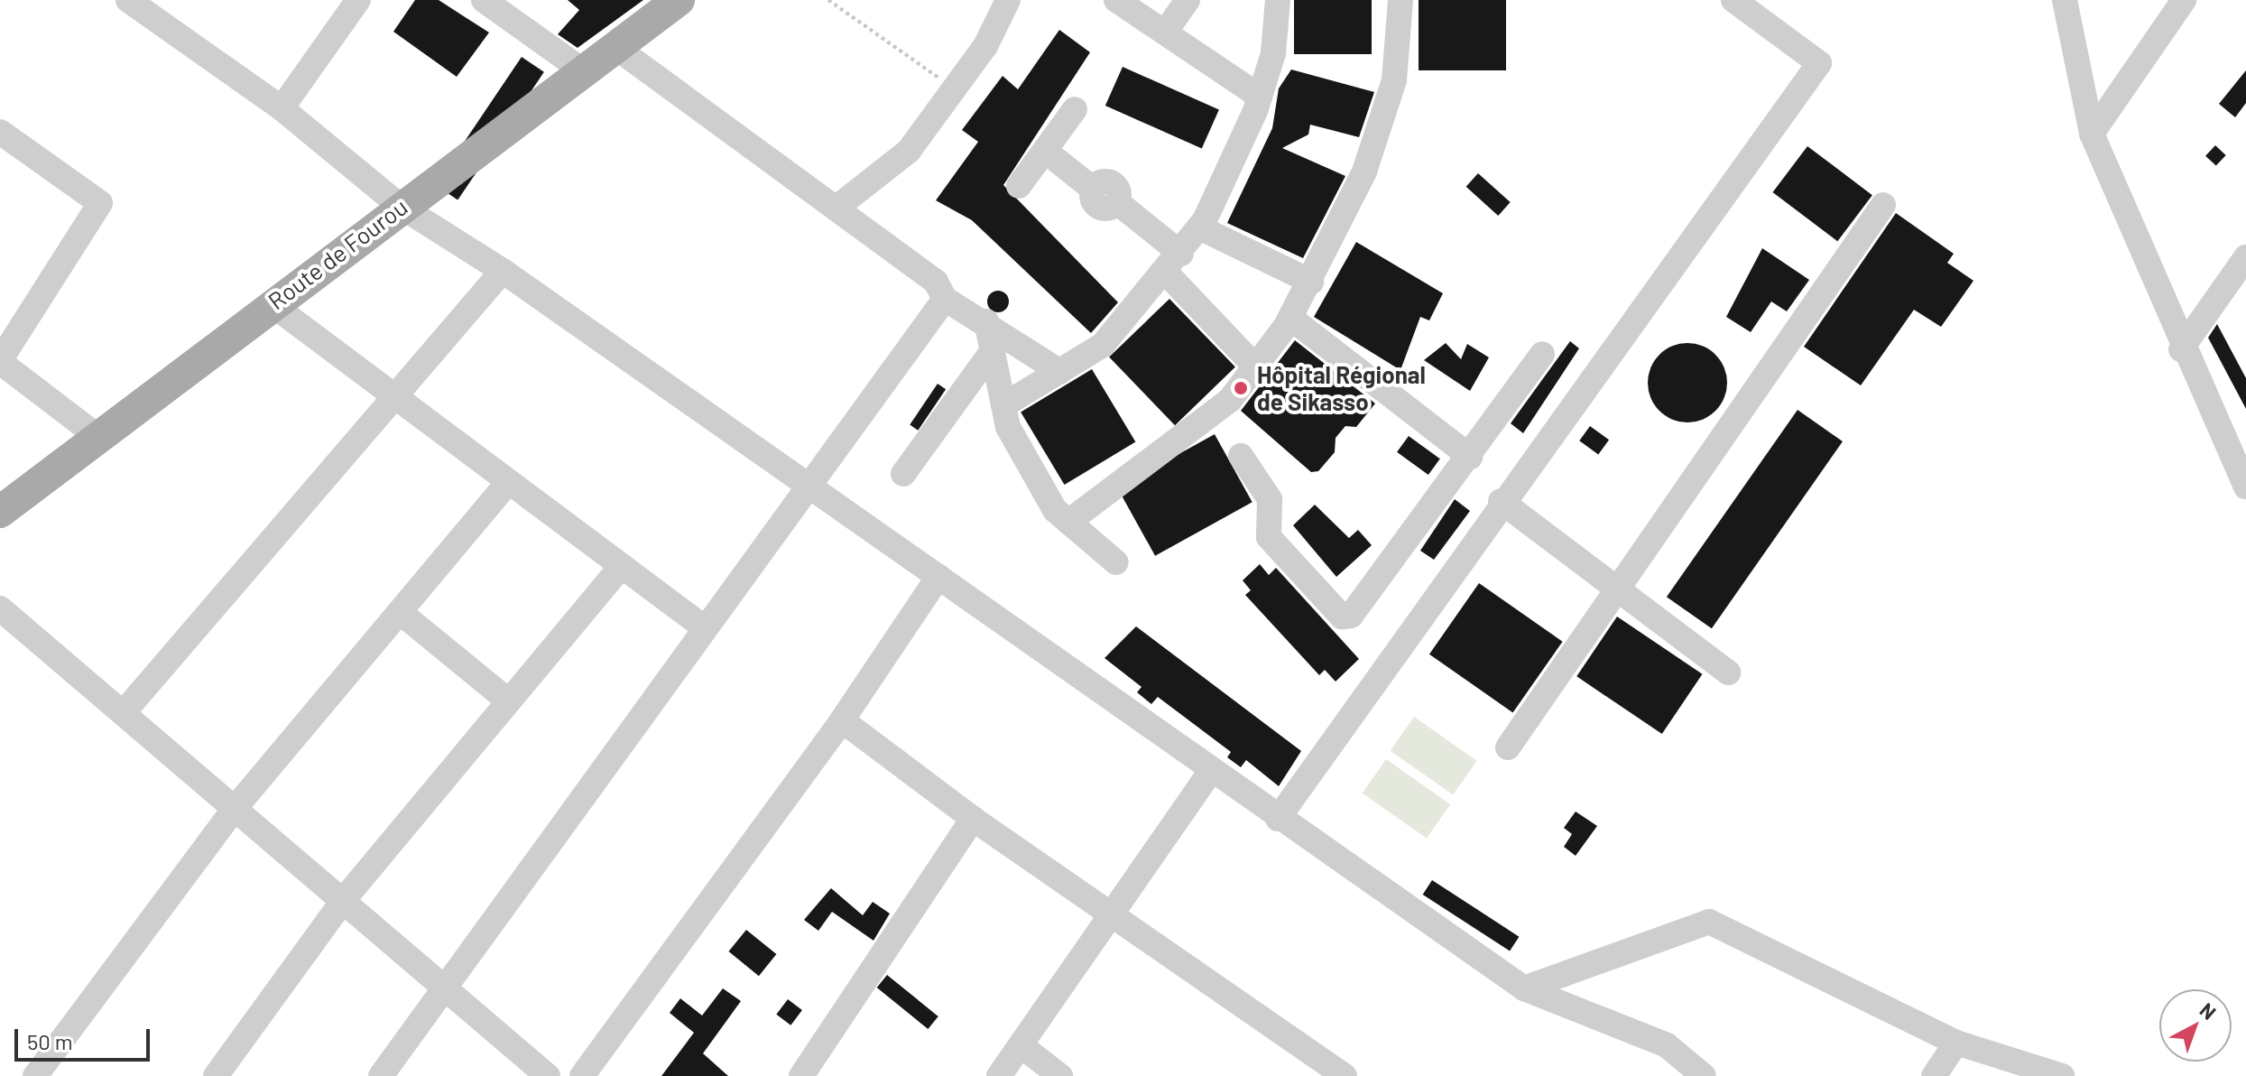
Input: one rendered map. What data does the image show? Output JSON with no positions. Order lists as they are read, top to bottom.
{
  "streets": {
    "main road": ["Route de Fourou"]
  },
  "places": ["Hôpital Régional de Sikasso"],
  "scale_bar": "50 m",
  "north": "top right"
}
